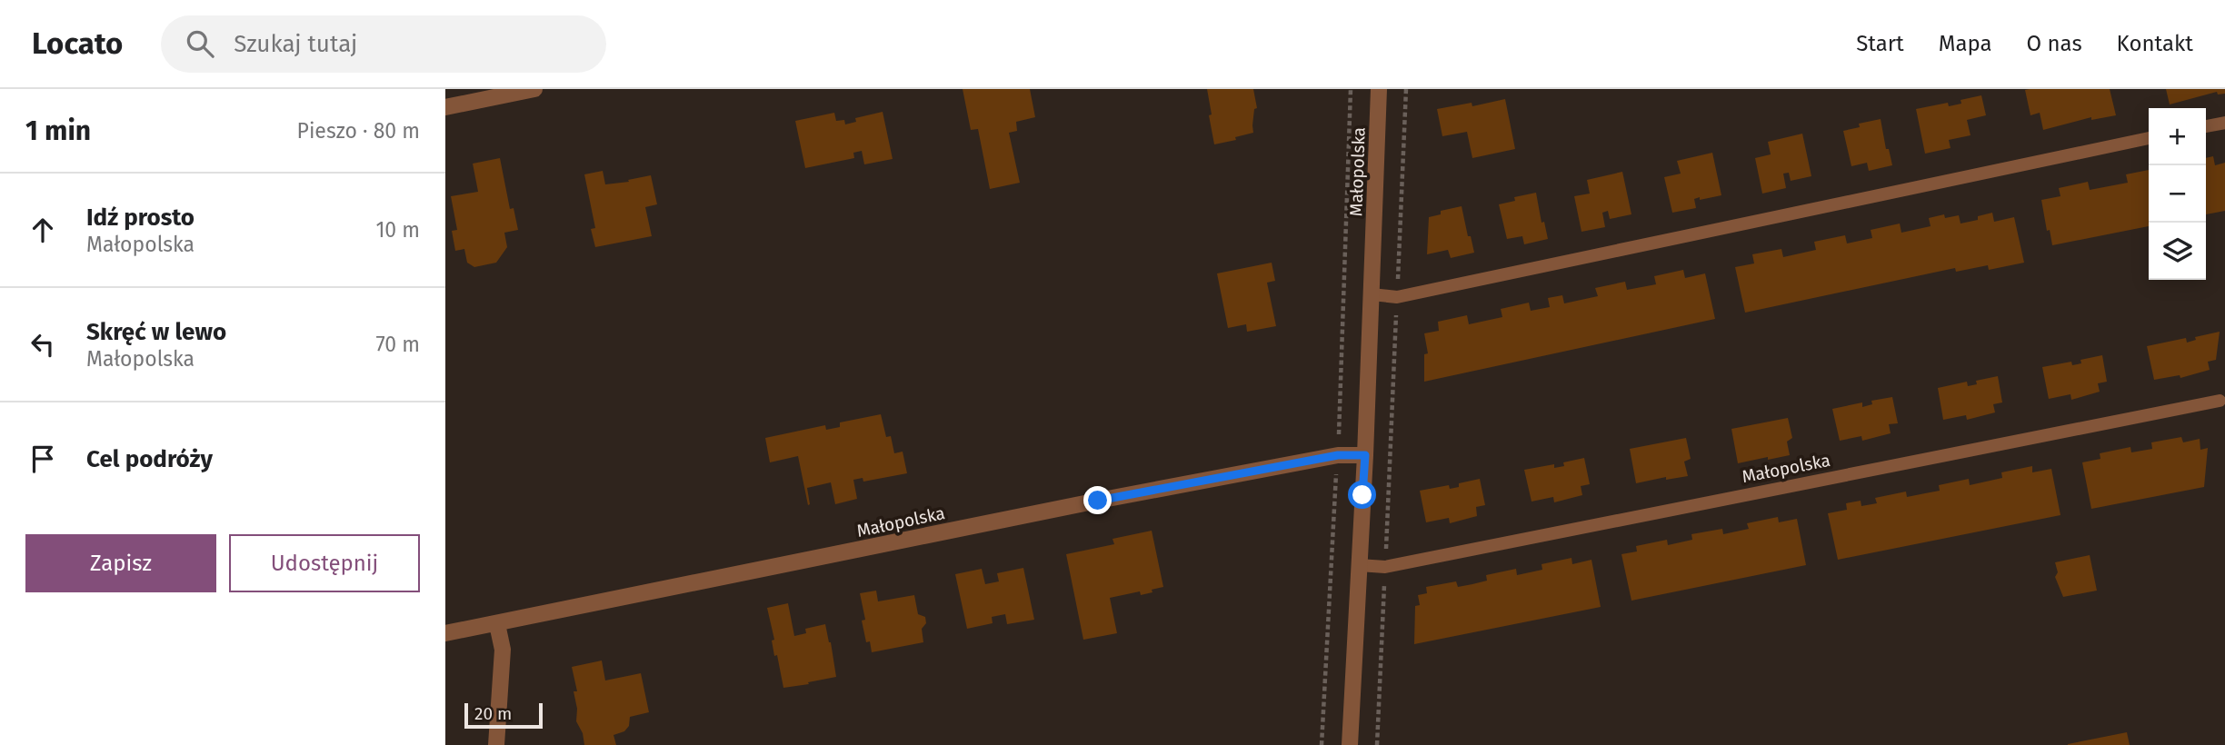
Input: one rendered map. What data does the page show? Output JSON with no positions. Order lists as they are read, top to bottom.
{
  "streets": {
    "street": ["Małopolska"]
  },
  "scale_bar": "20 m",
  "page": {
    "header": "Locato",
    "search": "Szukaj tutaj",
    "nav": [
      "Start",
      "Mapa",
      "O nas",
      "Kontakt"
    ],
    "heading": ["1 min", "Pieszo · 80 m"],
    "map_buttons": ["+", "−"],
    "list": [
      ["Idź prosto", "Małopolska", "10 m"],
      ["Skręć w lewo", "Małopolska", "70 m"],
      "Cel podróży"
    ],
    "buttons": ["Zapisz", "Udostępnij"],
    "scale": "20 m"
  }
}
